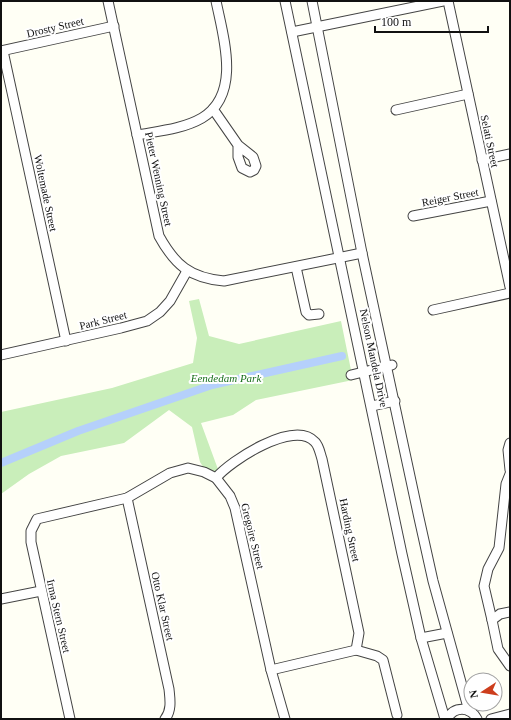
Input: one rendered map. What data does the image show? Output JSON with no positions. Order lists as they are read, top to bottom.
{
  "streets": {
    "street": [
      "Drosty Street",
      "Selati Street",
      "Pieter Wenning Street",
      "Woltemade Street",
      "Reiger Street",
      "Park Street",
      "Nelson Mandela Drive",
      "Harding Street",
      "Gregoire Street",
      "Otto Klar Street",
      "Irma Stern Street"
    ]
  },
  "crossings": [
    ["Drosty Street", "Pieter Wenning Street"],
    ["Drosty Street", "Woltemade Street"],
    ["Selati Street", "Reiger Street"],
    ["Pieter Wenning Street", "Park Street"],
    ["Pieter Wenning Street", "Nelson Mandela Drive"],
    ["Woltemade Street", "Park Street"],
    ["Harding Street", "Gregoire Street"],
    ["Gregoire Street", "Otto Klar Street"],
    ["Gregoire Street", "Irma Stern Street"]
  ],
  "parks": ["Eendedam Park"],
  "scale_bar": "100 m",
  "north": "left"
}
